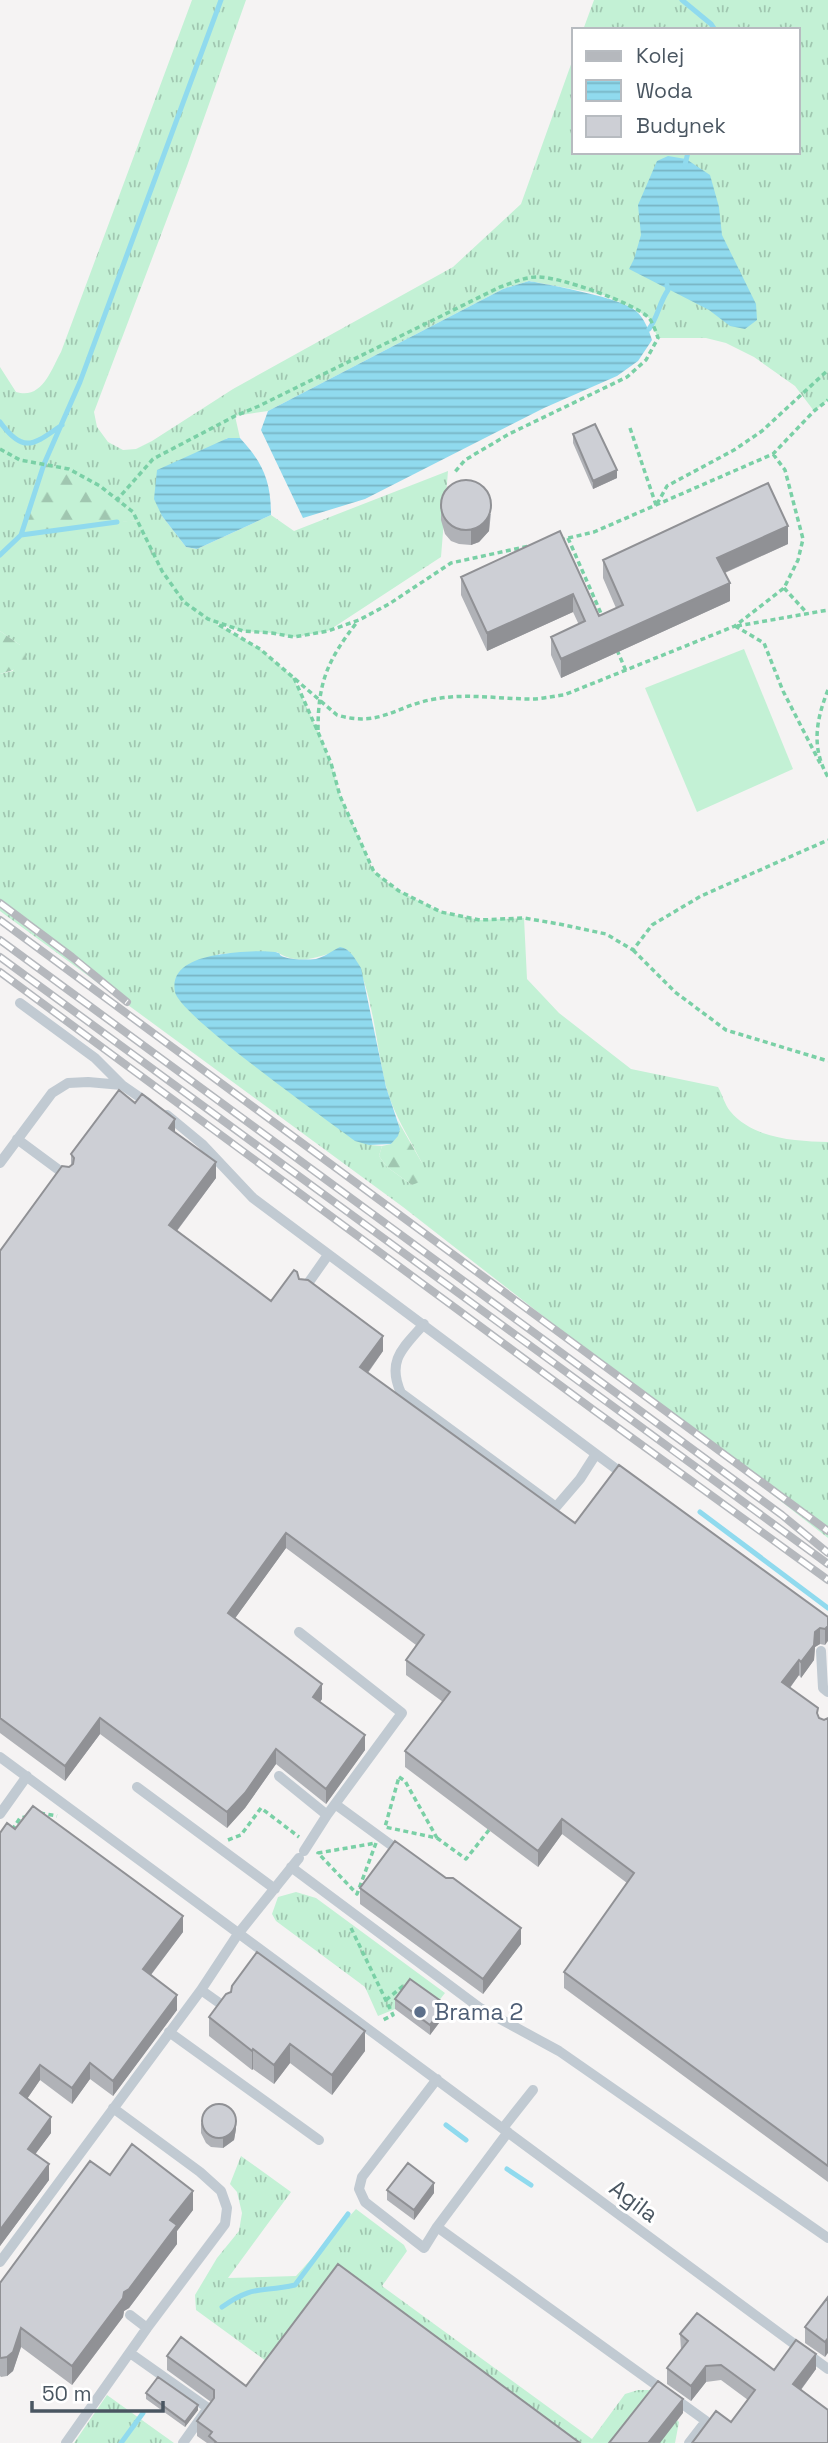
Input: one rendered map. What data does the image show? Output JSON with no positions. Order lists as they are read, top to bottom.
{
  "streets": {
    "lane": ["Agila"]
  },
  "places": ["Brama 2"],
  "legend": ["Kolej", "Woda", "Budynek"],
  "scale_bar": "50 m"
}
